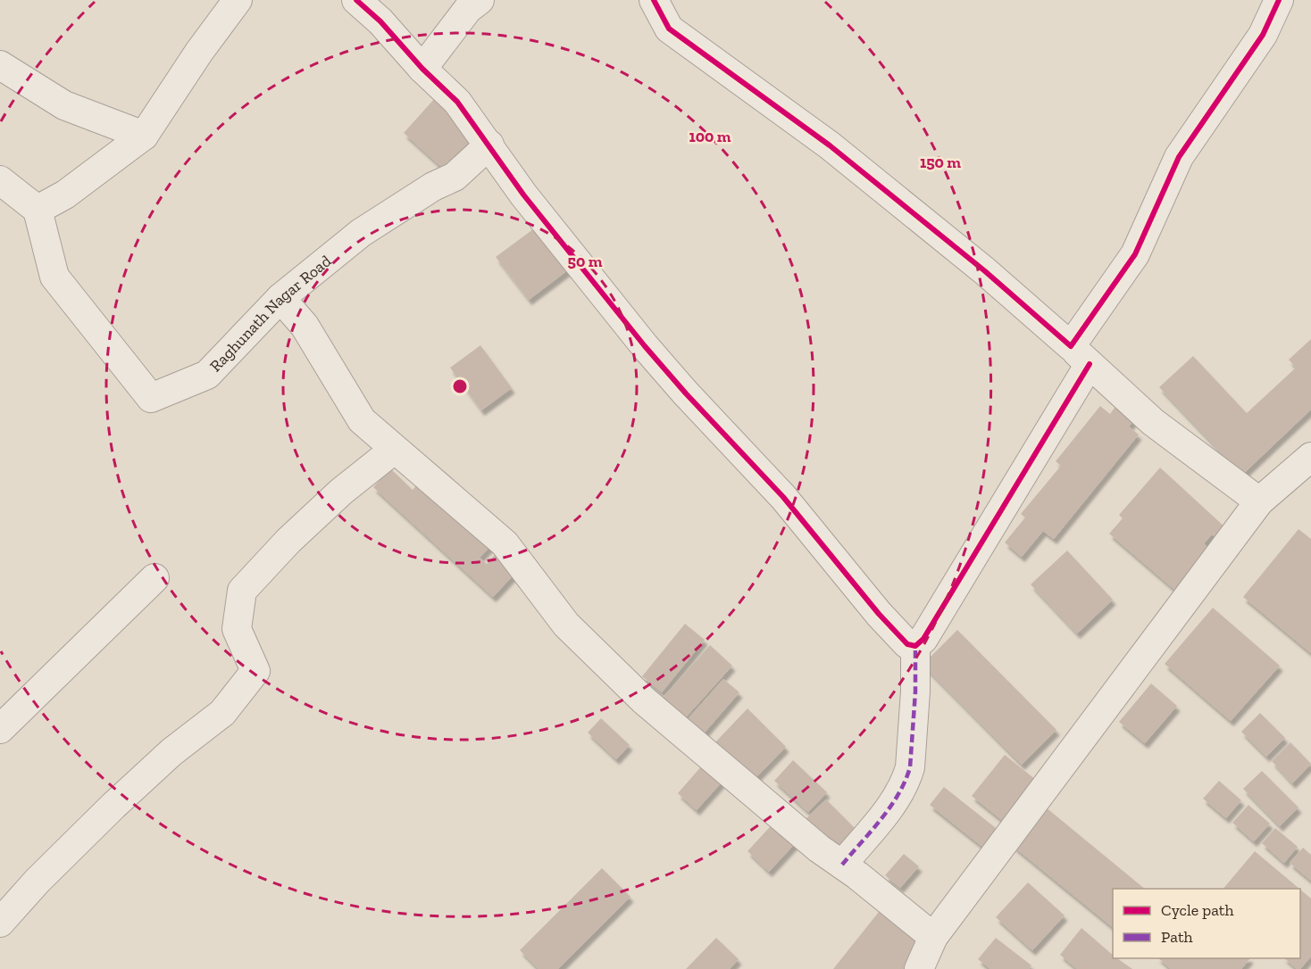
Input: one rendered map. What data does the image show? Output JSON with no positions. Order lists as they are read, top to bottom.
{
  "streets": {
    "street": ["Raghunath Nagar Road"]
  },
  "legend": ["Cycle path", "Path"],
  "rings": ["100 m", "150 m", "50 m"]
}
